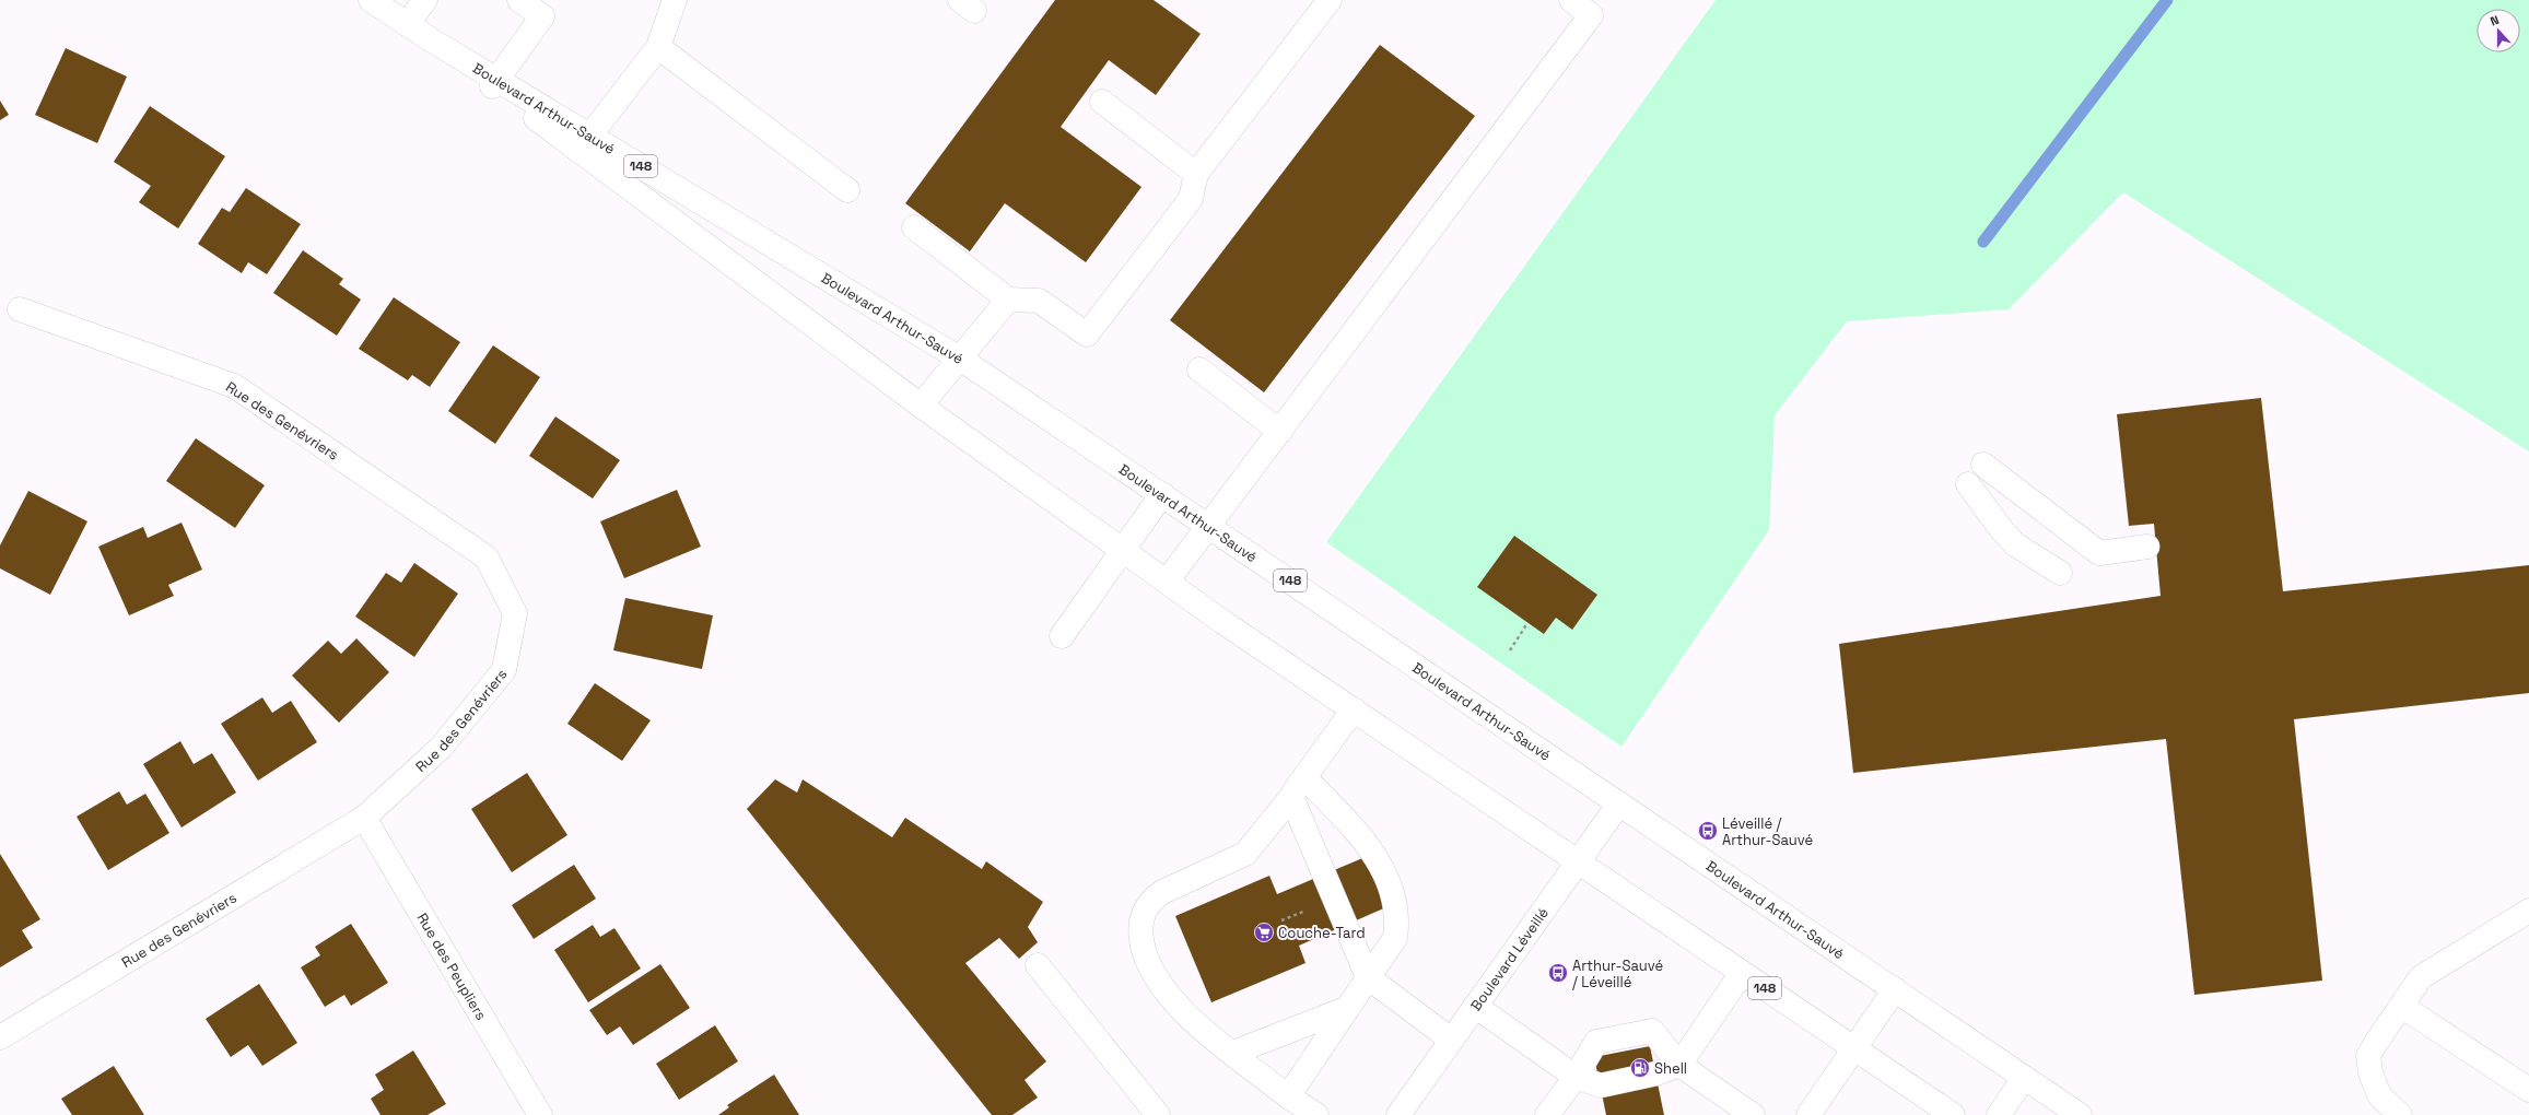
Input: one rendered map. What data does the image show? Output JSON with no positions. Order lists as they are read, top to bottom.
{
  "streets": {
    "main road": [
      "Boulevard Arthur-Sauvé",
      "148",
      "Rue des Genévriers",
      "Boulevard Léveillé",
      "Rue des Peupliers"
    ]
  },
  "crossings": [
    ["Boulevard Arthur-Sauvé", "Boulevard Léveillé"],
    ["Rue des Genévriers", "Rue des Peupliers"]
  ],
  "places": {
    "bus stop": ["Léveillé / Arthur-Sauvé", "Arthur-Sauvé / Léveillé"],
    "supermarket": ["Couche-Tard"],
    "fuel station": ["Shell"]
  },
  "north": "top"
}
